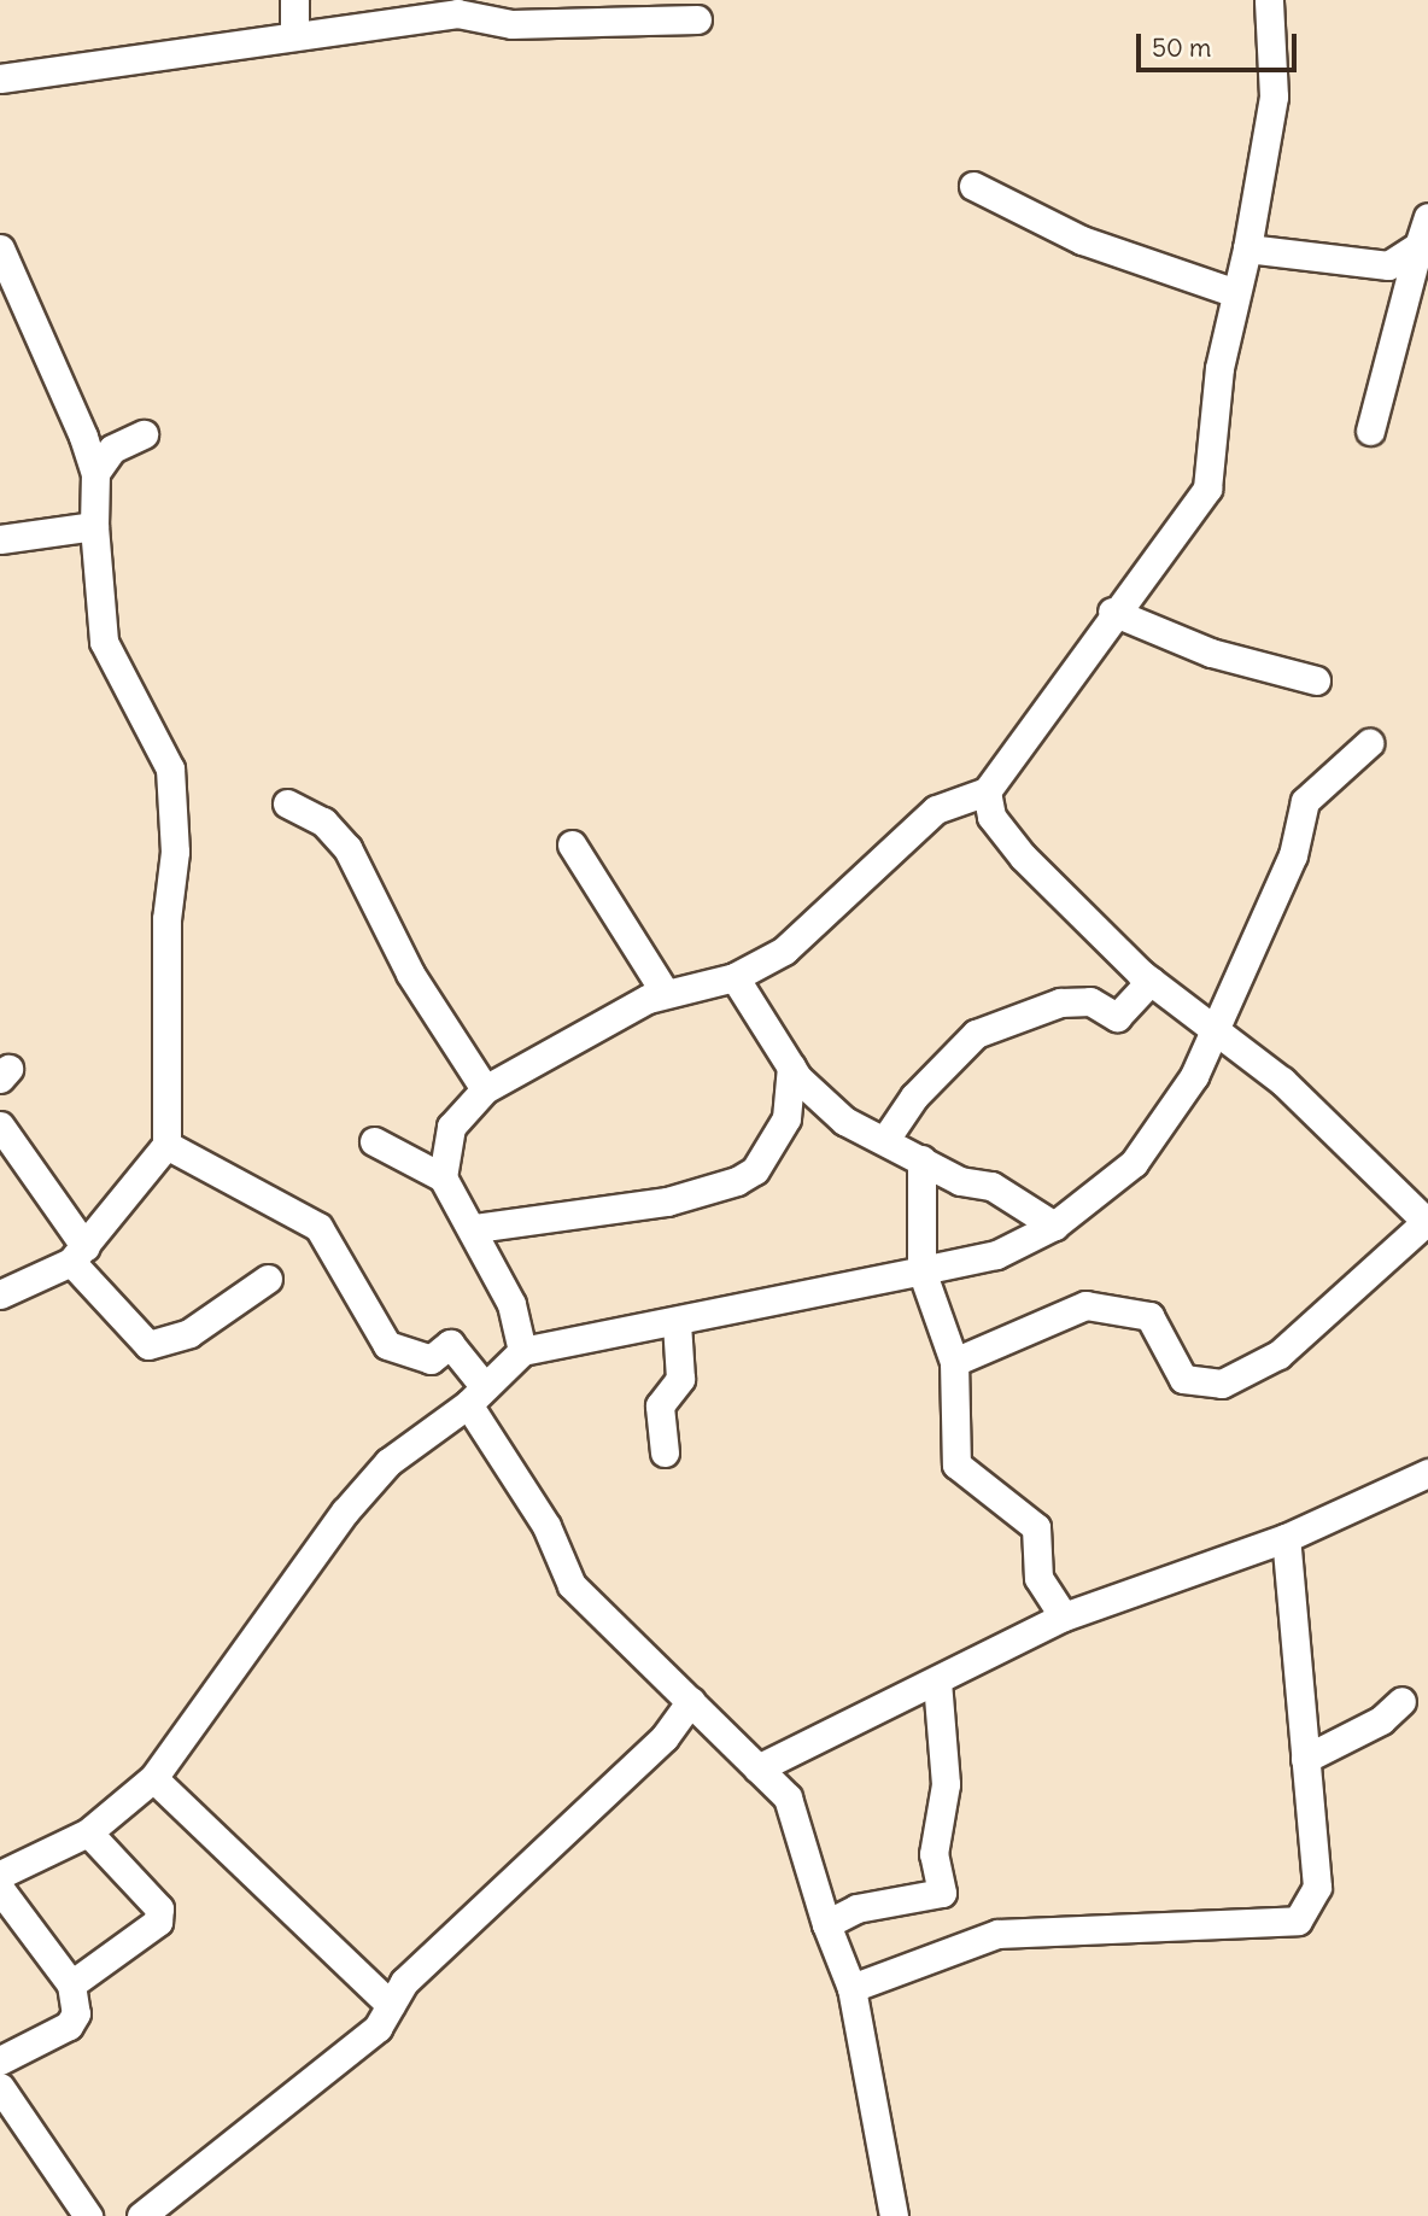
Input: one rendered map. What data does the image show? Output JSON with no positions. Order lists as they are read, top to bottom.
{
  "scale_bar": "50 m"
}
